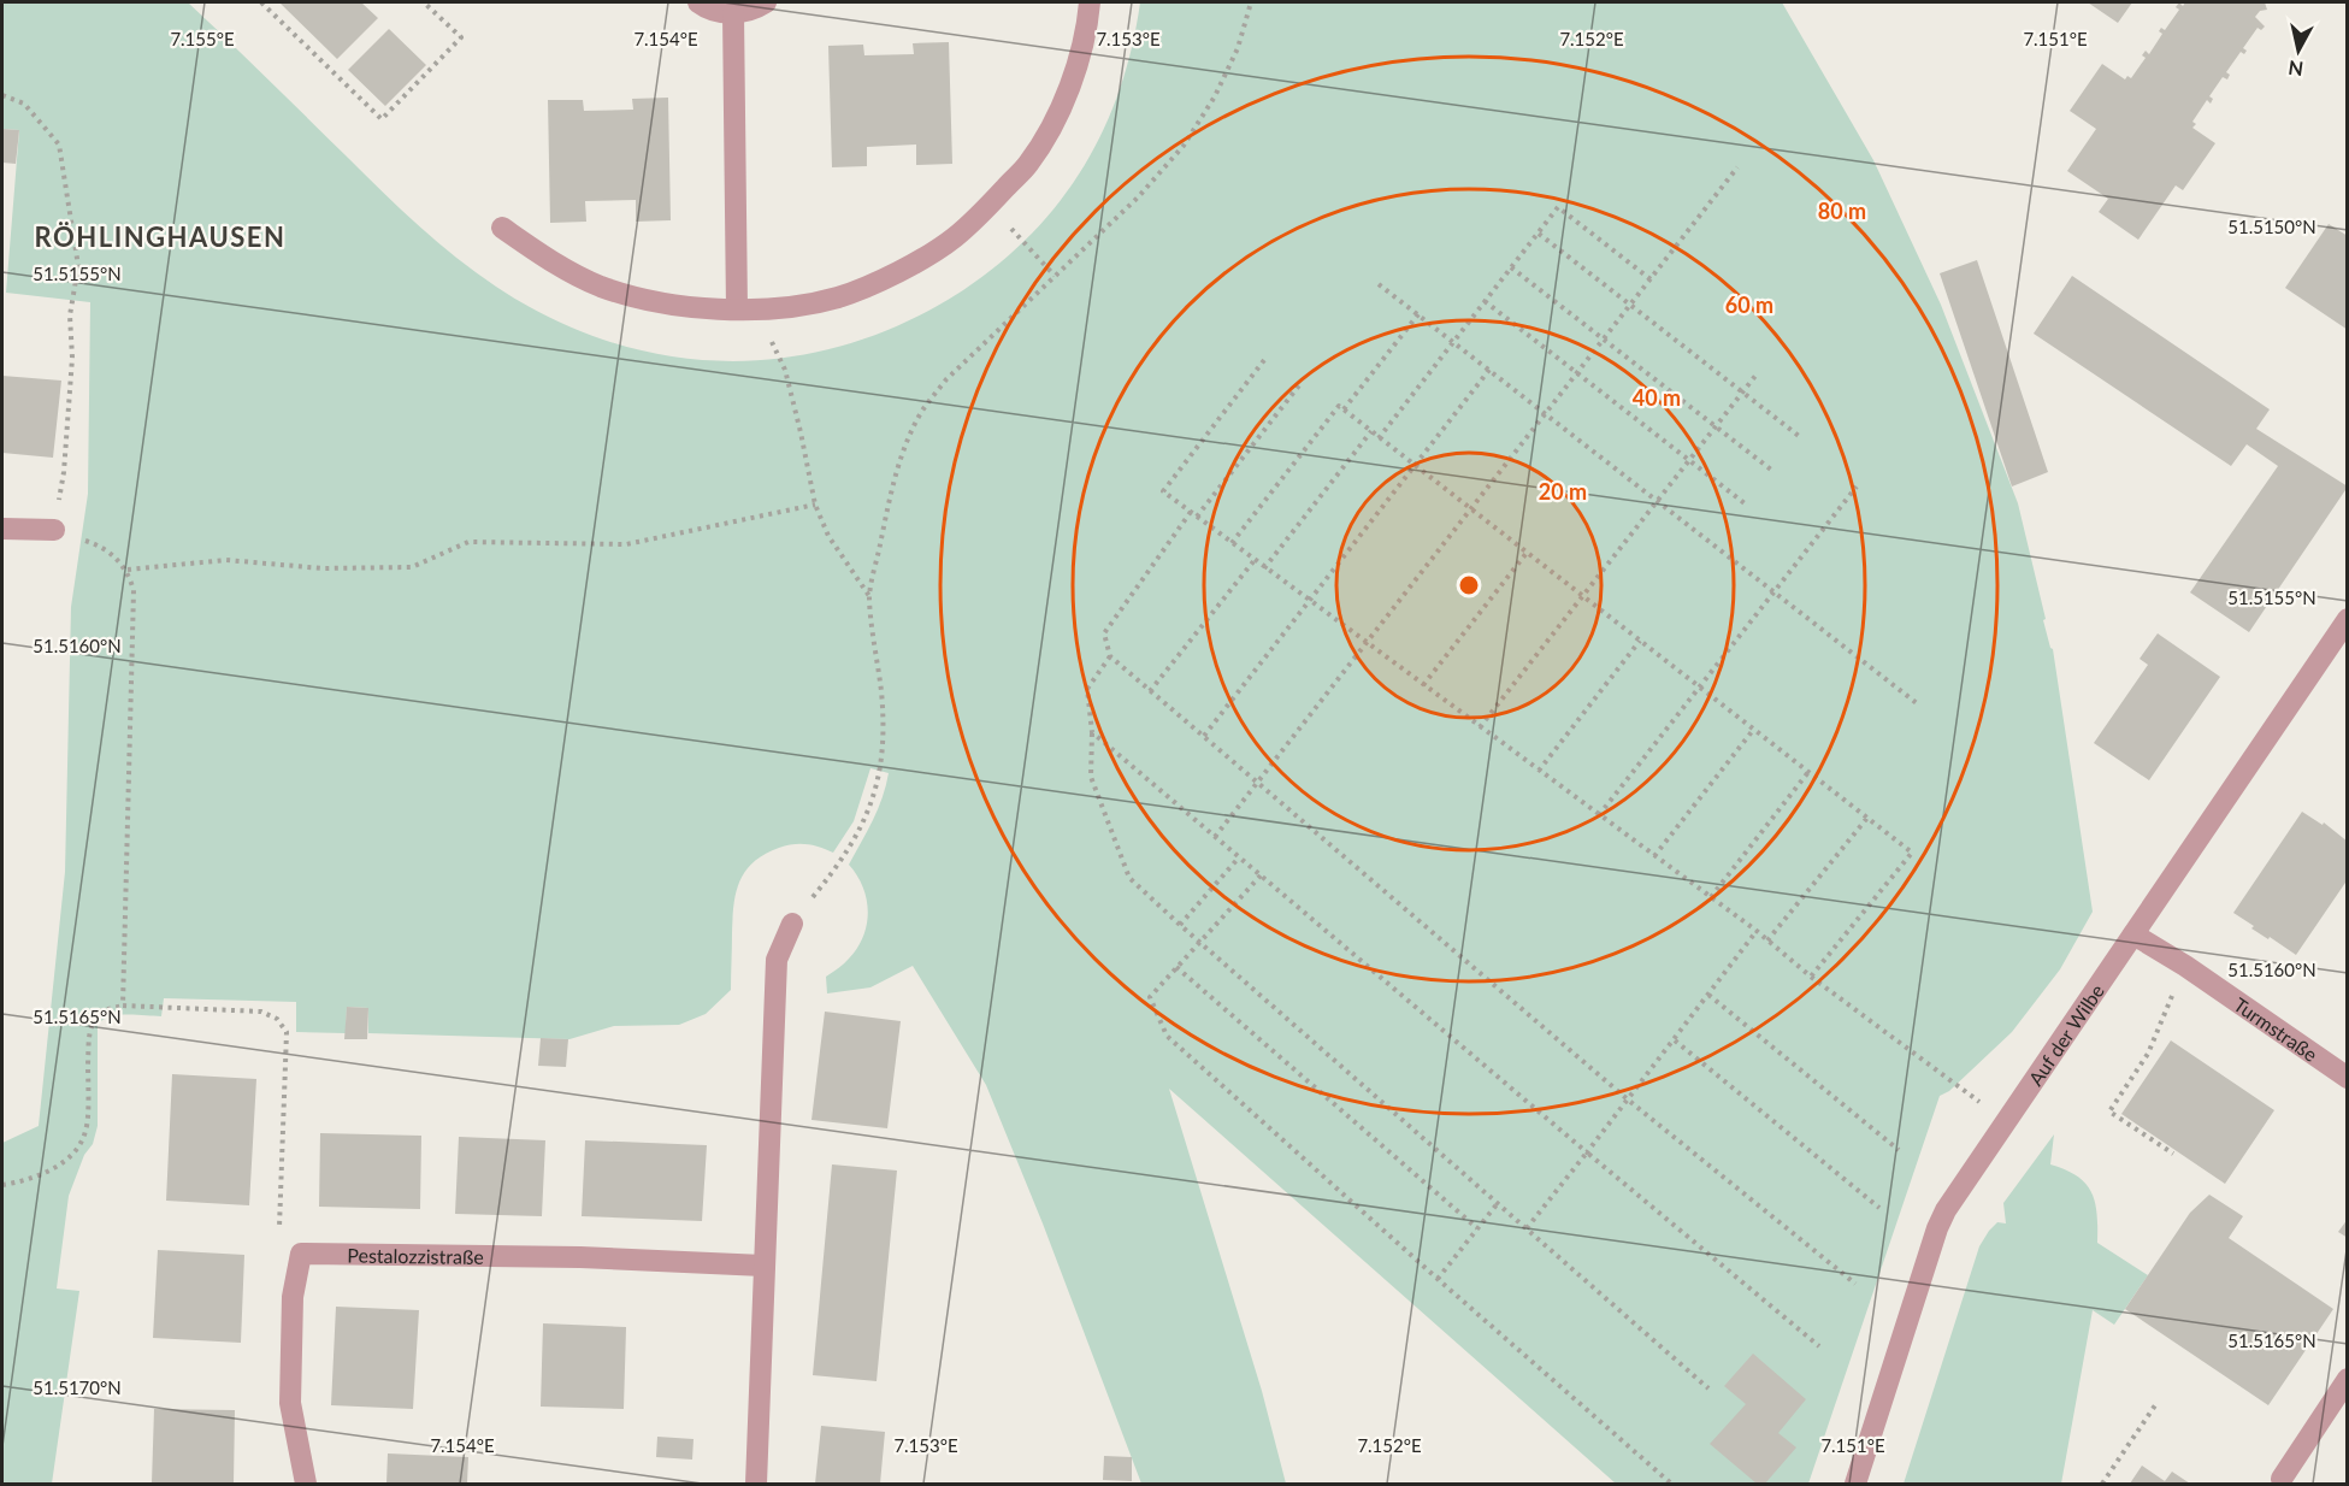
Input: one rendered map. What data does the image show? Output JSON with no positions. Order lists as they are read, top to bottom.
{
  "streets": {
    "street": ["Turmstraße", "Auf der Wilbe", "Pestalozzistraße"]
  },
  "crossings": [
    ["Turmstraße", "Auf der Wilbe"]
  ],
  "districts": ["RÖHLINGHAUSEN"],
  "north": "bottom",
  "coordinates": [
    "7.155°E",
    "7.154°E",
    "7.153°E",
    "7.152°E",
    "7.151°E",
    "51.5150°N",
    "51.5155°N",
    "51.5160°N",
    "51.5165°N",
    "51.5170°N"
  ],
  "rings": [
    "80 m",
    "60 m",
    "40 m",
    "20 m"
  ]
}
